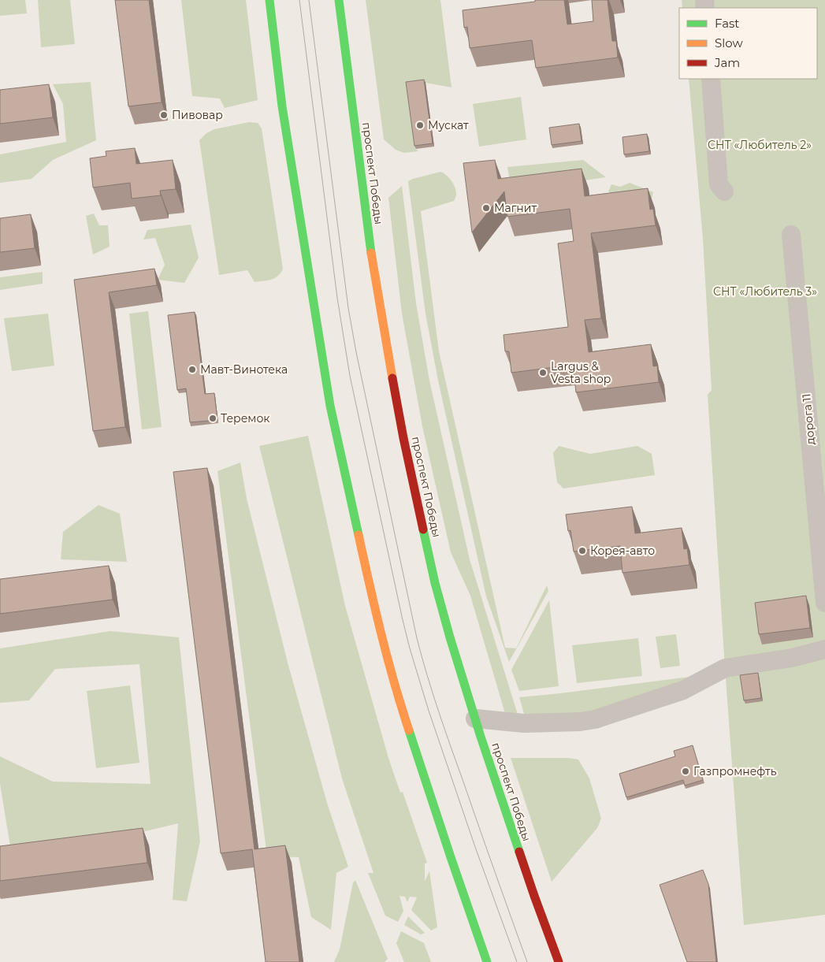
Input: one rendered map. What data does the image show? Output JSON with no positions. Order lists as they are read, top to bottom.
{
  "streets": {
    "main road": ["проспект Победы"],
    "street": ["дорога 11"]
  },
  "parks": ["СНТ «Любитель 2»", "СНТ «Любитель 3»"],
  "places": [
    "Пивовар",
    "Мускат",
    "Магнит",
    "Мавт-Винотека",
    "Largus & Vesta shop",
    "Теремок",
    "Корея-авто",
    "Газпромнефть"
  ],
  "legend": ["Fast", "Slow", "Jam"]
}
